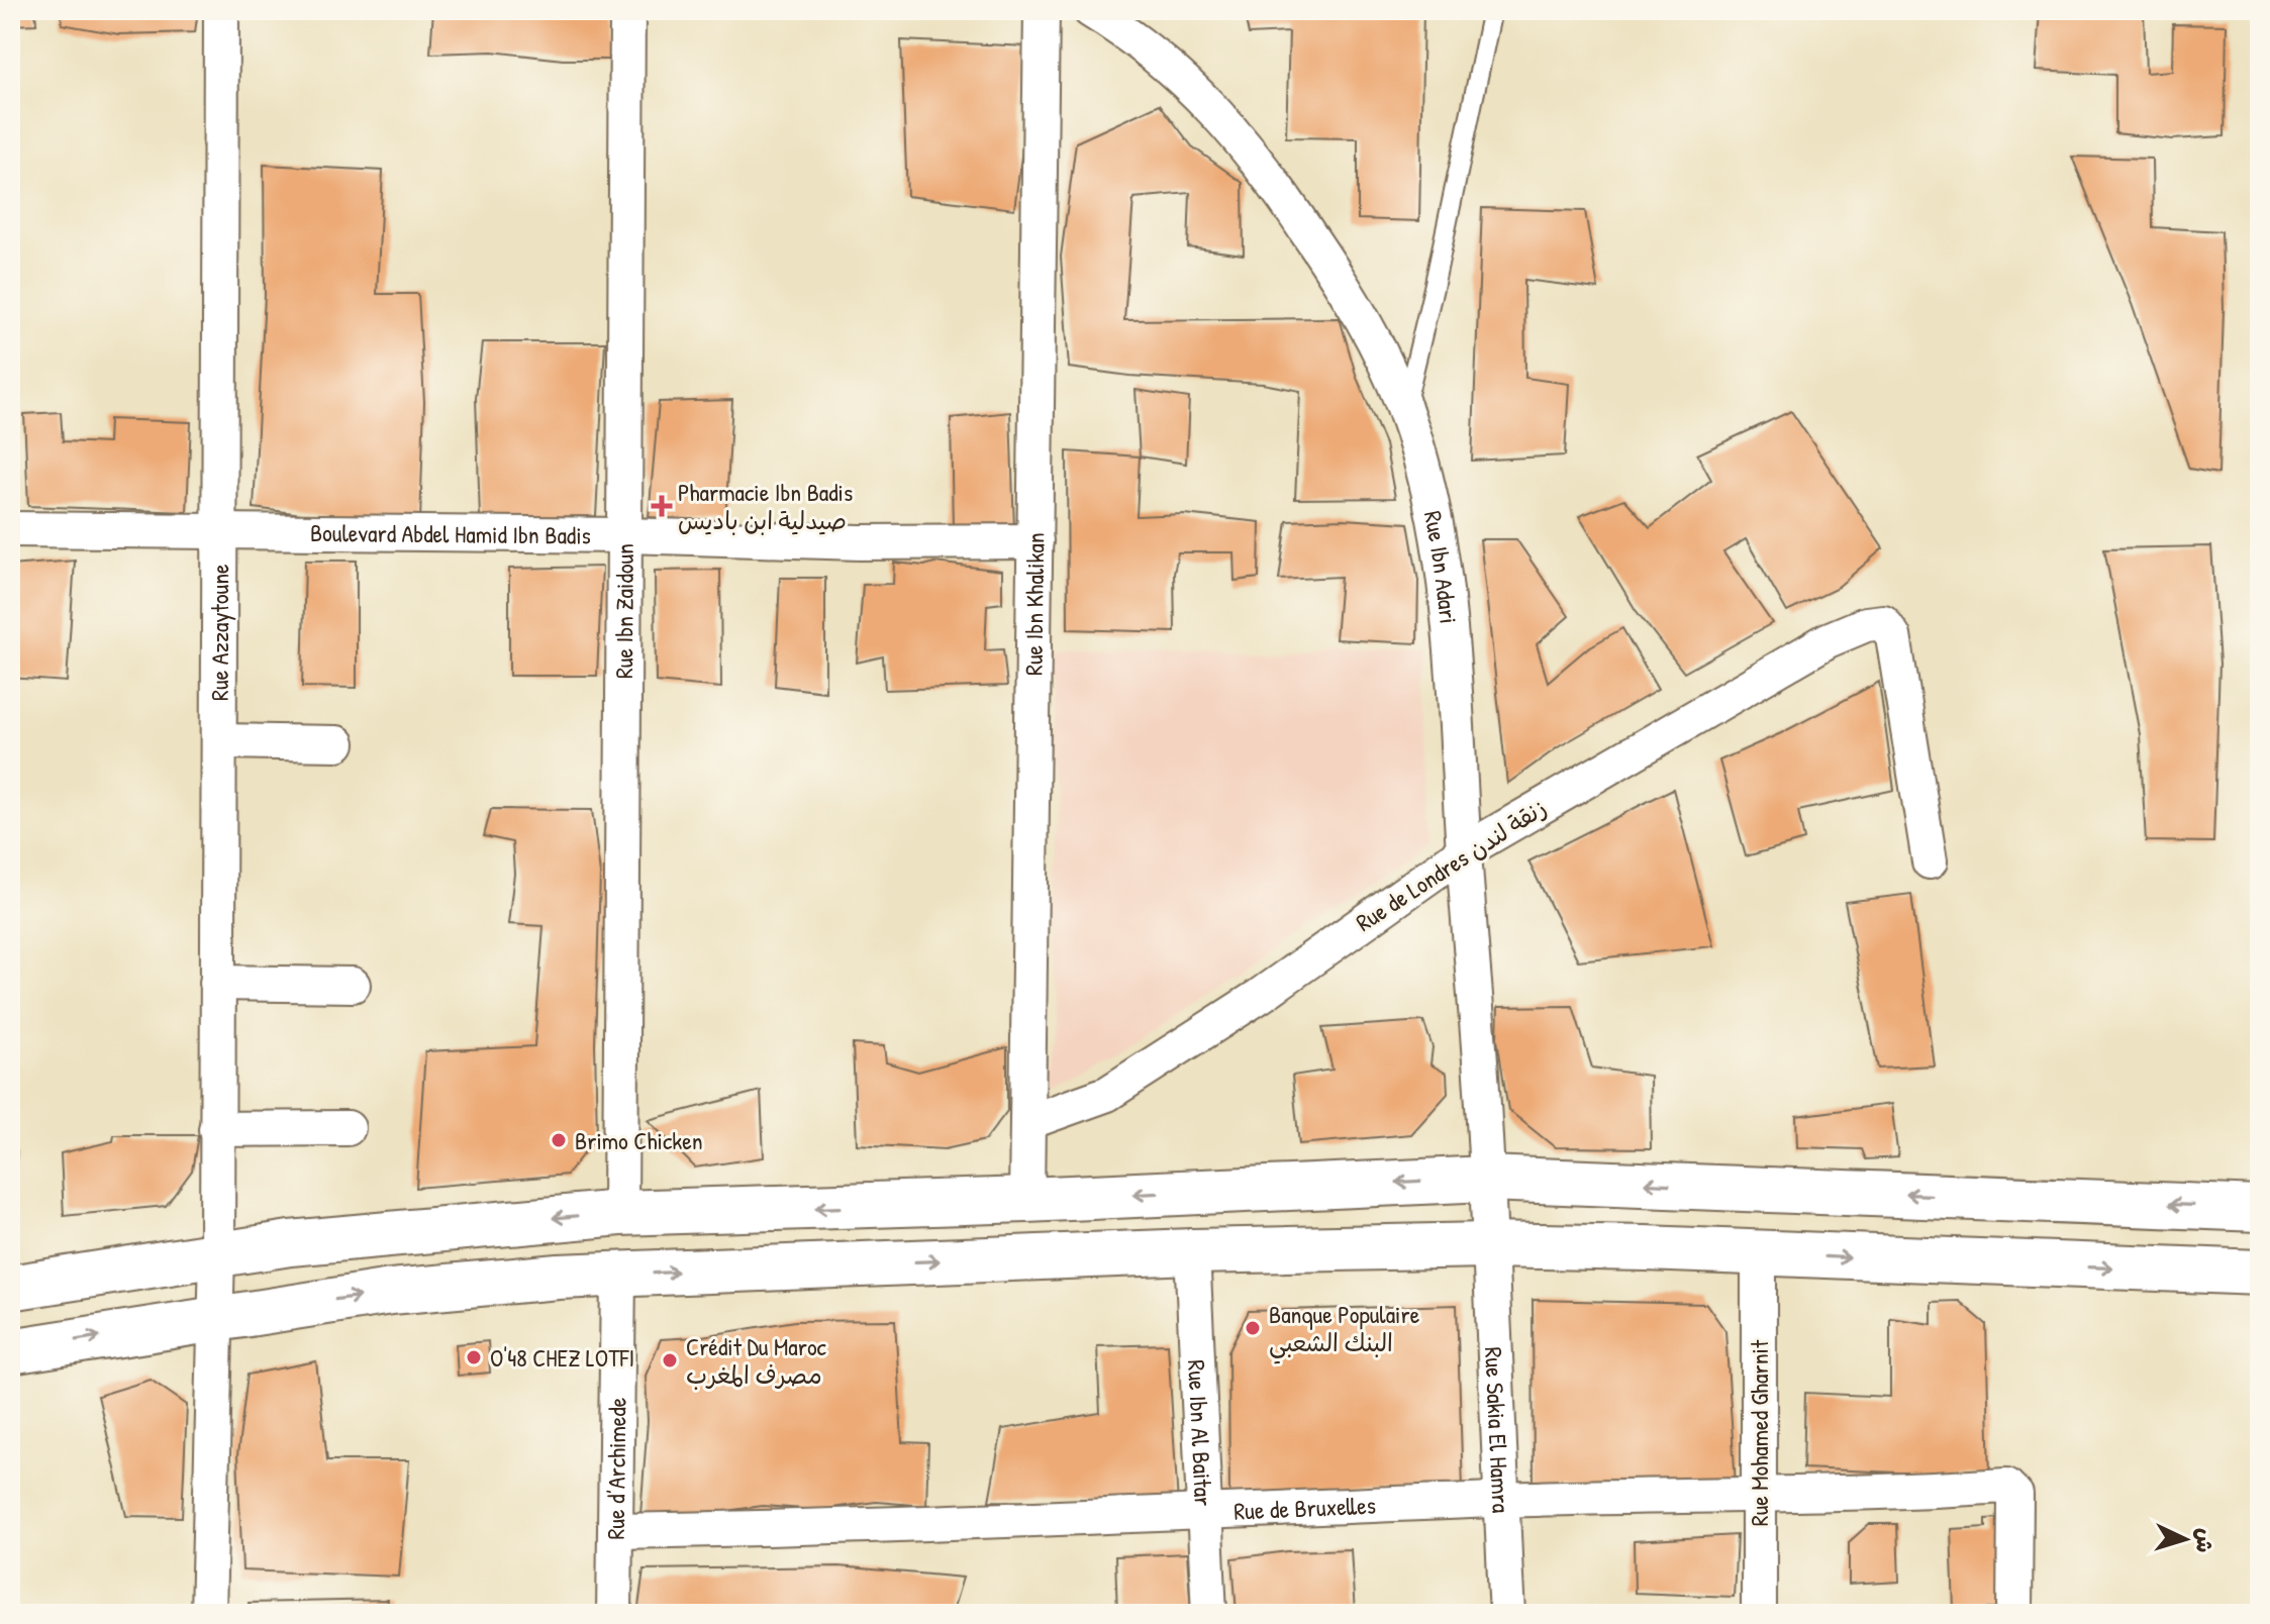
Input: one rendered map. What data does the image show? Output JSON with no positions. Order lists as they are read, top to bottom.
{
  "streets": {
    "street": [
      "Boulevard Abdel Hamid Ibn Badis",
      "Rue Ibn Adari",
      "Rue Ibn Khalikan",
      "Rue Ibn Zaidoun",
      "Rue Azzaytoune",
      "Rue de Londres زنقة لندن",
      "Rue Sakia El Hamra",
      "Rue Ibn Al Baitar",
      "Rue Mohamed Gharnit",
      "Rue d’Archimede",
      "Rue de Bruxelles"
    ]
  },
  "crossings": [
    ["Boulevard Abdel Hamid Ibn Badis", "Rue Ibn Khalikan"],
    ["Boulevard Abdel Hamid Ibn Badis", "Rue Ibn Zaidoun"],
    ["Boulevard Abdel Hamid Ibn Badis", "Rue Azzaytoune"],
    ["Rue Ibn Adari", "Rue de Londres زنقة لندن"],
    ["Rue Ibn Adari", "Rue Sakia El Hamra"],
    ["Rue Ibn Khalikan", "Rue de Londres زنقة لندن"],
    ["Rue Sakia El Hamra", "Rue de Bruxelles"],
    ["Rue Ibn Al Baitar", "Rue de Bruxelles"],
    ["Rue Mohamed Gharnit", "Rue de Bruxelles"],
    ["Rue d’Archimede", "Rue de Bruxelles"]
  ],
  "places": {
    "health": ["Pharmacie Ibn Badis صيدلية ابن باديس"],
    "other": [
      "Brimo Chicken",
      "Banque Populaire البنك الشعبي",
      "O'48 CHEZ LOTFI",
      "Crédit Du Maroc مصرف المغرب"
    ]
  },
  "north": "right"
}
